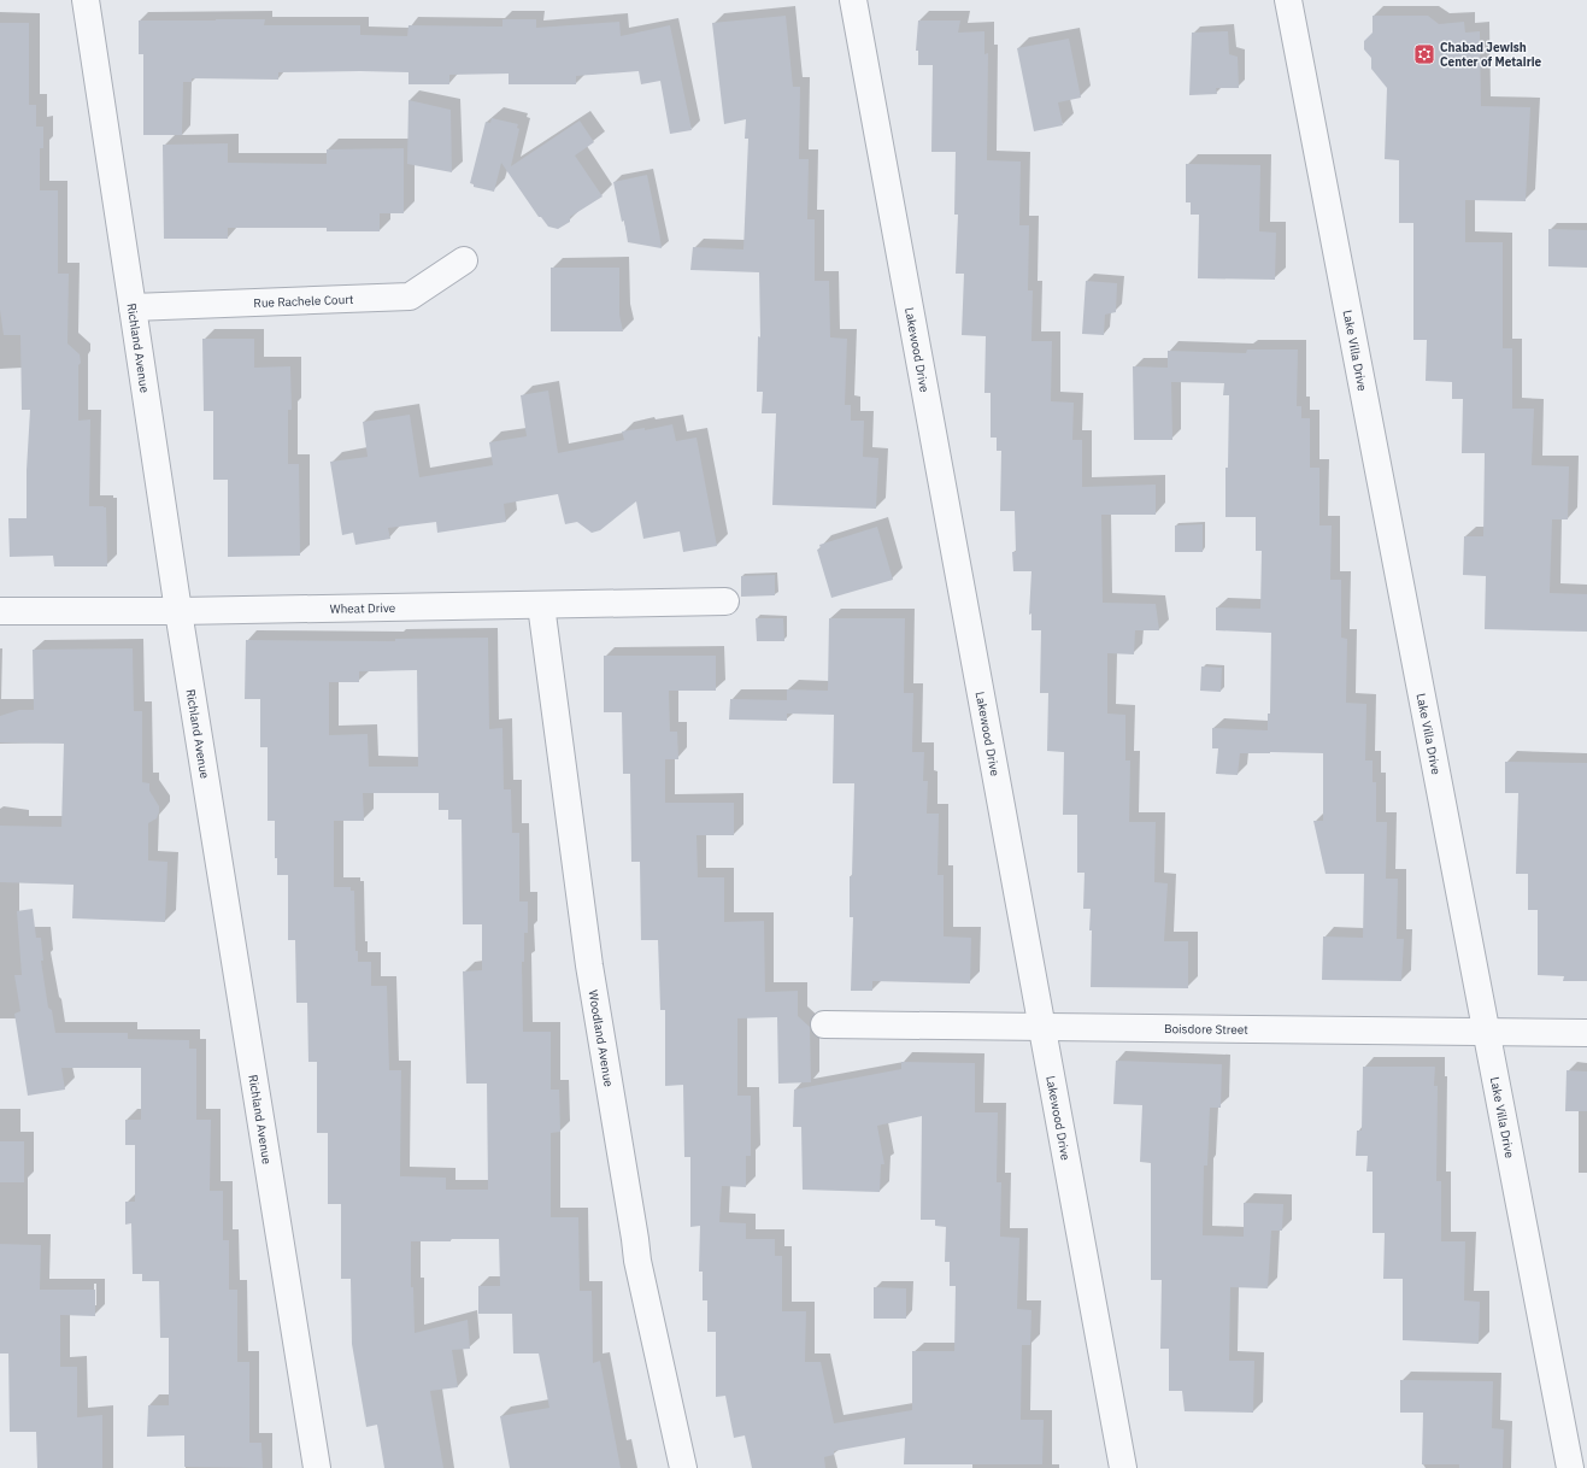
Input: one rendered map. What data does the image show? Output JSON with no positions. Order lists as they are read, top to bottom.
{
  "streets": {
    "street": [
      "Rue Rachele Court",
      "Richland Avenue",
      "Lakewood Drive",
      "Lake Villa Drive",
      "Wheat Drive",
      "Boisdore Street",
      "Woodland Avenue"
    ]
  },
  "crossings": [
    ["Rue Rachele Court", "Richland Avenue"],
    ["Richland Avenue", "Wheat Drive"],
    ["Lakewood Drive", "Boisdore Street"],
    ["Lake Villa Drive", "Boisdore Street"],
    ["Wheat Drive", "Woodland Avenue"]
  ],
  "places": {
    "synagogue": ["Chabad Jewish Center of Metairie"]
  }
}
